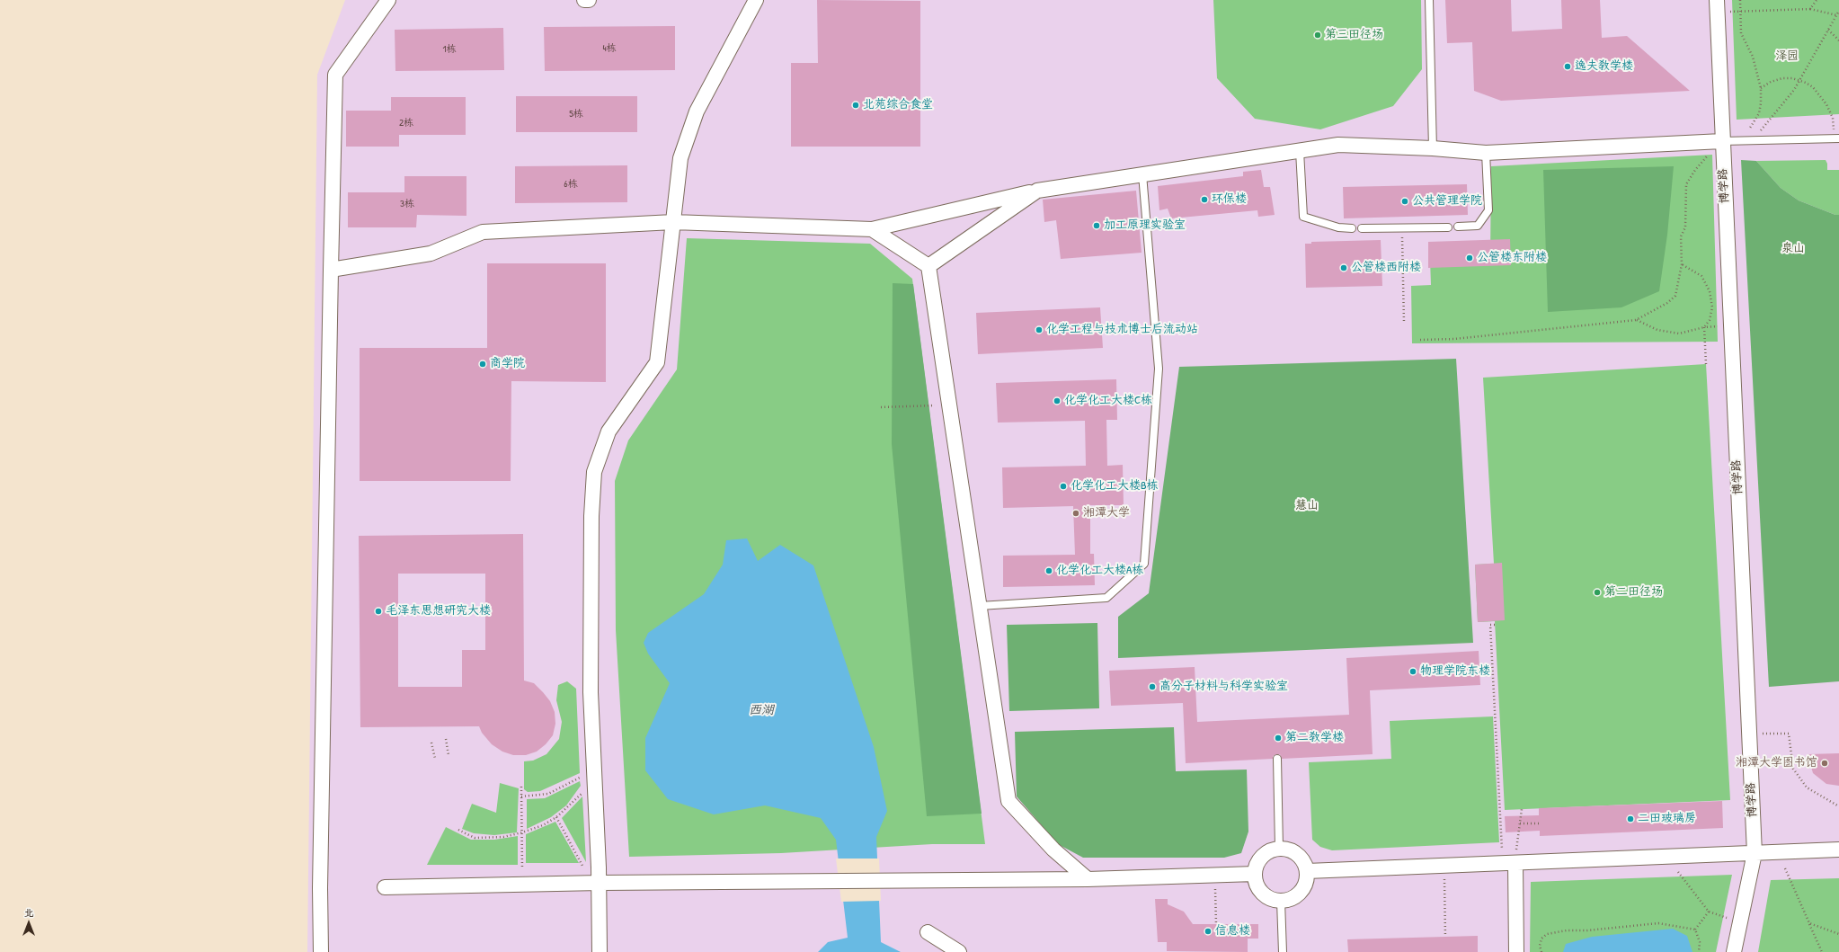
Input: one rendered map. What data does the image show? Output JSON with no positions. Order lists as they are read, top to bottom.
{
  "streets": {
    "street": ["博学路"]
  },
  "water": ["西湖"],
  "parks": ["泽园", "泉山", "慧山"],
  "places": [
    "第三田径场",
    "逸夫教学楼",
    "北苑综合食堂",
    "环保楼",
    "公共管理学院",
    "加工原理实验室",
    "公管楼东附楼",
    "公管楼西附楼",
    "化学工程与技术博士后流动站",
    "商学院",
    "化学化工大楼C栋",
    "化学化工大楼B栋",
    "湘潭大学",
    "化学化工大楼A栋",
    "第二田径场",
    "毛泽东思想研究大楼",
    "物理学院东楼",
    "高分子材料与科学实验室",
    "第二教学楼",
    "湘潭大学图书馆",
    "二田玻璃房",
    "信息楼"
  ],
  "house_numbers": [
    "4栋",
    "1栋",
    "5栋",
    "2栋",
    "6栋",
    "3栋"
  ],
  "north": "top"
}
